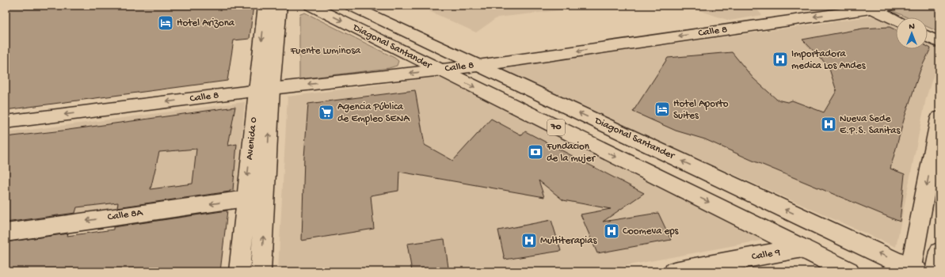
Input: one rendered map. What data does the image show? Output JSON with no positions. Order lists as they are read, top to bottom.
{
  "streets": {
    "street": [
      "Calle 8",
      "Diagonal Santander",
      "70",
      "Avenida 0",
      "Calle 8A",
      "Calle 9"
    ]
  },
  "crossings": [
    ["Calle 8", "Diagonal Santander"],
    ["Calle 8", "Avenida 0"],
    ["Diagonal Santander", "Calle 9"],
    ["Avenida 0", "Calle 8A"]
  ],
  "one_way": ["Calle 8", "Calle 8A"],
  "parks": ["Fuente Luminosa"],
  "places": {
    "hotel": ["Hotel Arizona", "Hotel Aporto Suites"],
    "hospital": [
      "Importadora medica Los Andes",
      "Nueva Sede E.P.S. Sanitas",
      "Coomeva eps",
      "Multiterapias"
    ],
    "supermarket": ["Agencia Pública de Empleo SENA"],
    "bank": ["Fundacion de la mujer"]
  },
  "north": "top"
}
